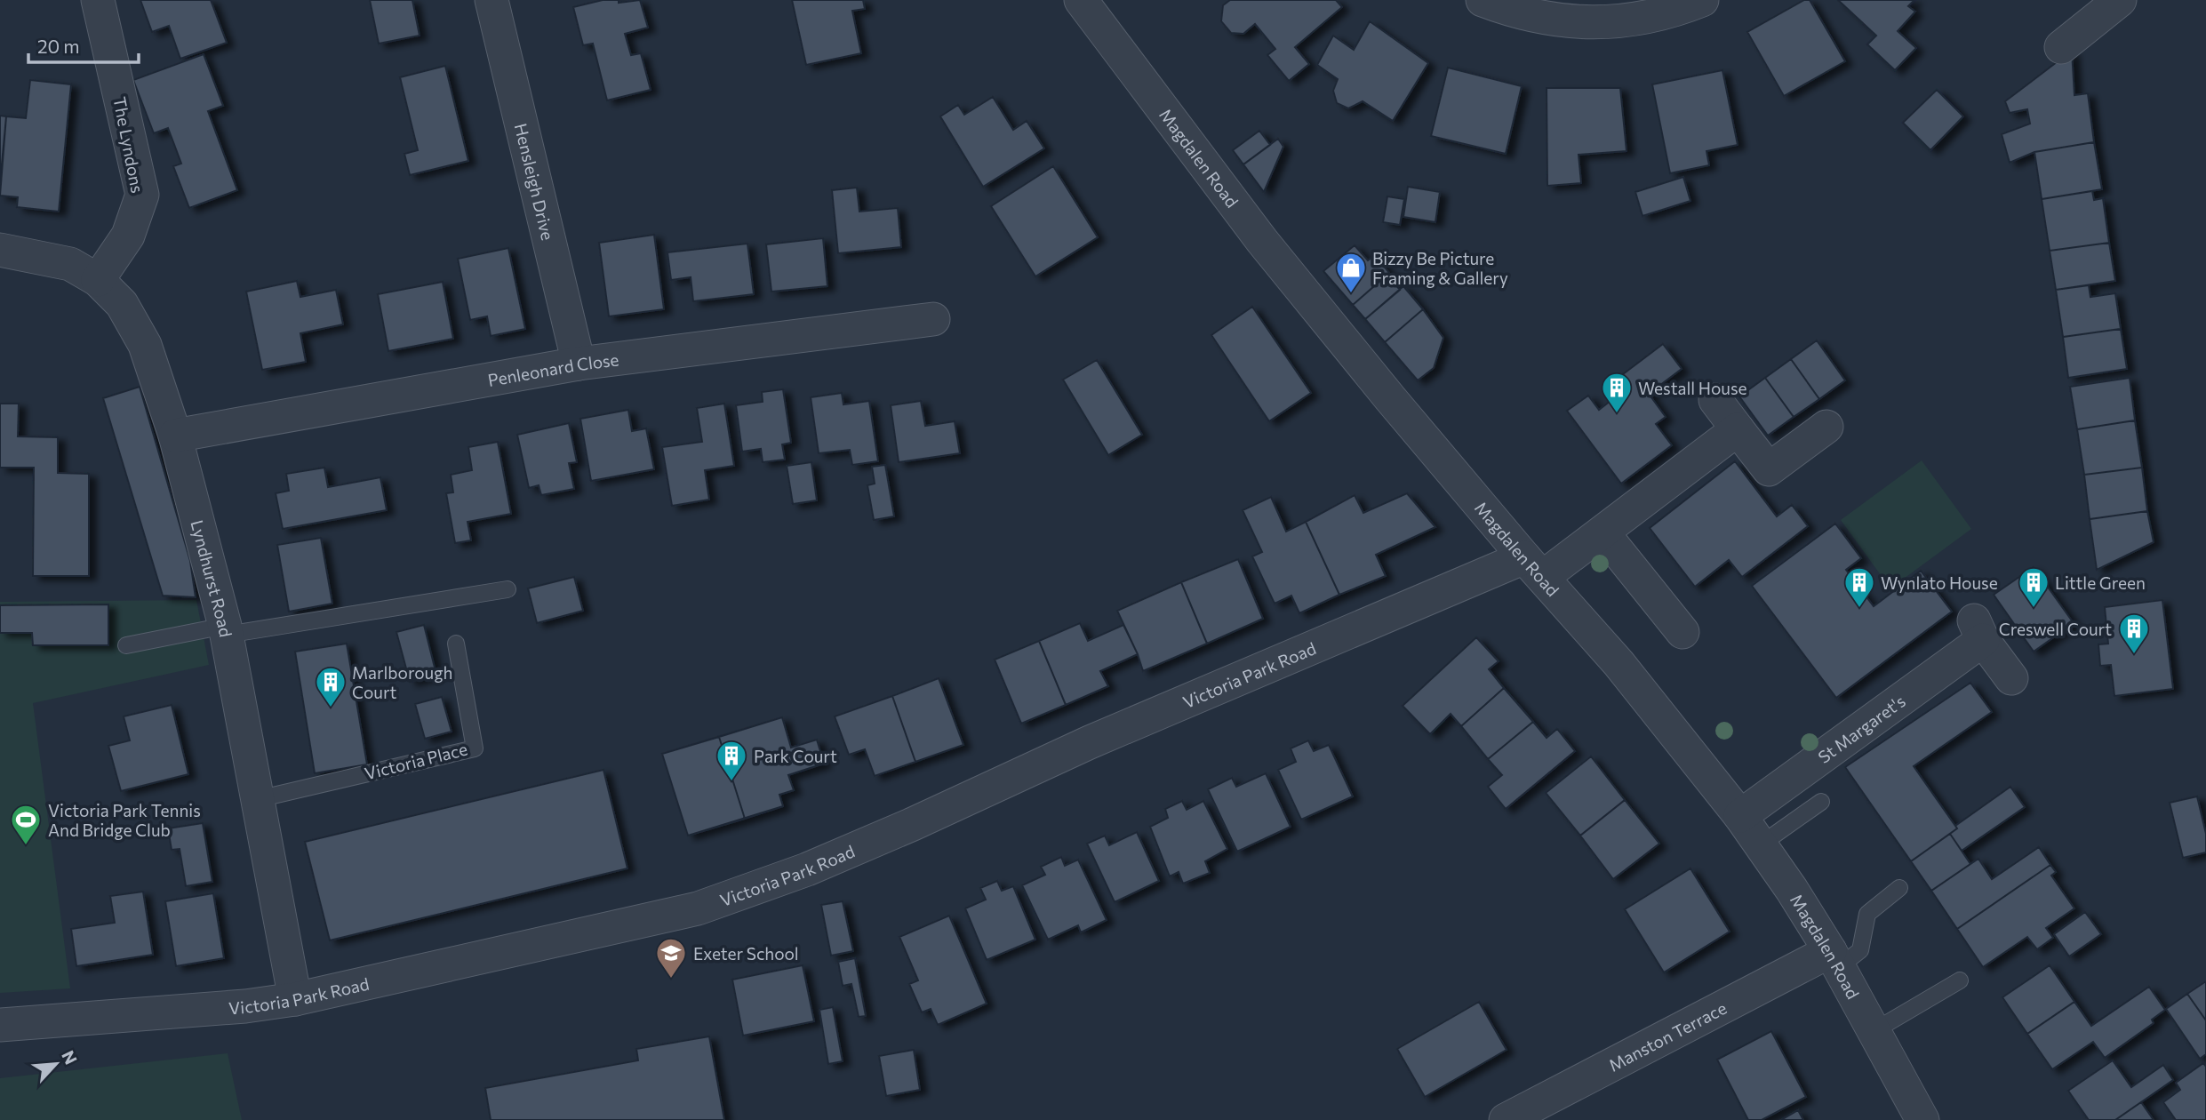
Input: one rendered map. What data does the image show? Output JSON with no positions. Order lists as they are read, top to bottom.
{
  "streets": {
    "street": [
      "The Lyndons",
      "Magdalen Road",
      "Hensleigh Drive",
      "Penleonard Close",
      "Lyndhurst Road",
      "Victoria Park Road",
      "St Margaret's",
      "Manston Terrace"
    ],
    "lane": ["Victoria Place"]
  },
  "crossings": [
    ["The Lyndons", "Lyndhurst Road"],
    ["Magdalen Road", "Victoria Park Road"],
    ["Magdalen Road", "St Margaret's"],
    ["Magdalen Road", "Manston Terrace"],
    ["Hensleigh Drive", "Penleonard Close"],
    ["Penleonard Close", "Lyndhurst Road"],
    ["Lyndhurst Road", "Victoria Park Road"],
    ["Lyndhurst Road", "Victoria Place"]
  ],
  "places": {
    "shop": ["Bizzy Be Picture Framing & Gallery"],
    "building": [
      "Westall House",
      "Wynlato House",
      "Little Green",
      "Creswell Court",
      "Marlborough Court",
      "Park Court"
    ],
    "sports": ["Victoria Park Tennis And Bridge Club"],
    "school or university": ["Exeter School"]
  },
  "scale_bar": "20 m",
  "north": "top right"
}
